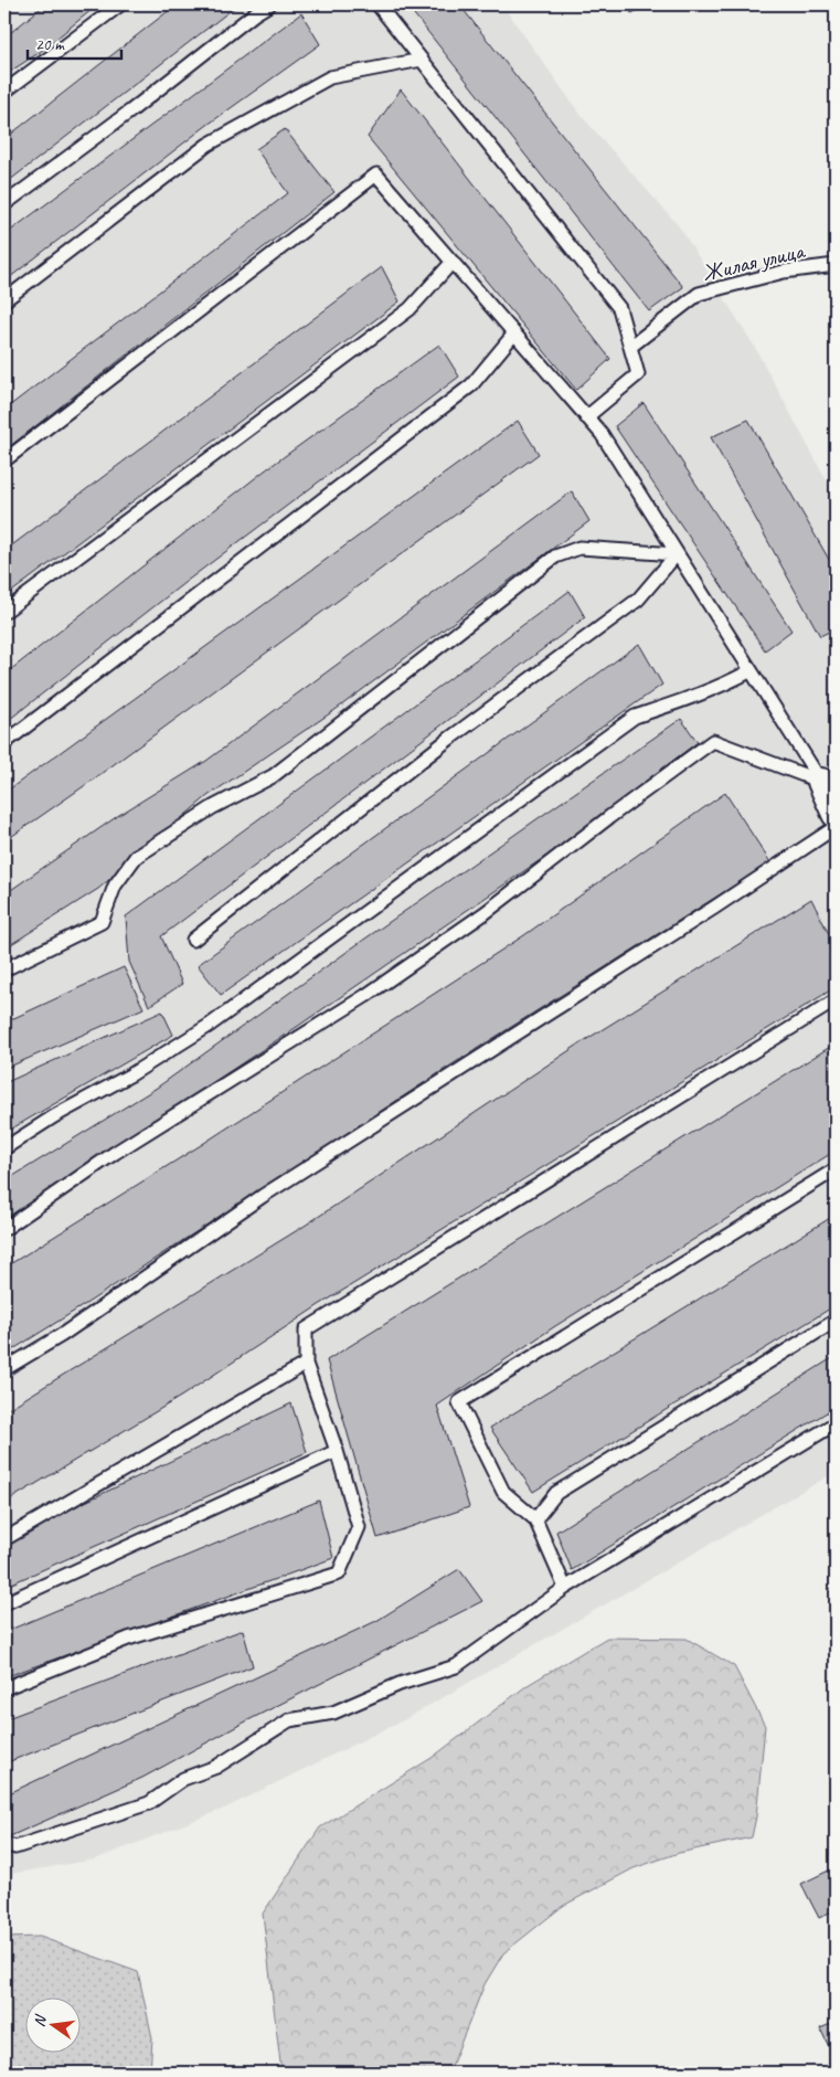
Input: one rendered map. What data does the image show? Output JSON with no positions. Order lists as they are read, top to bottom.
{
  "streets": {
    "lane": ["Жилая улица"]
  },
  "scale_bar": "20 m",
  "north": "left"
}
